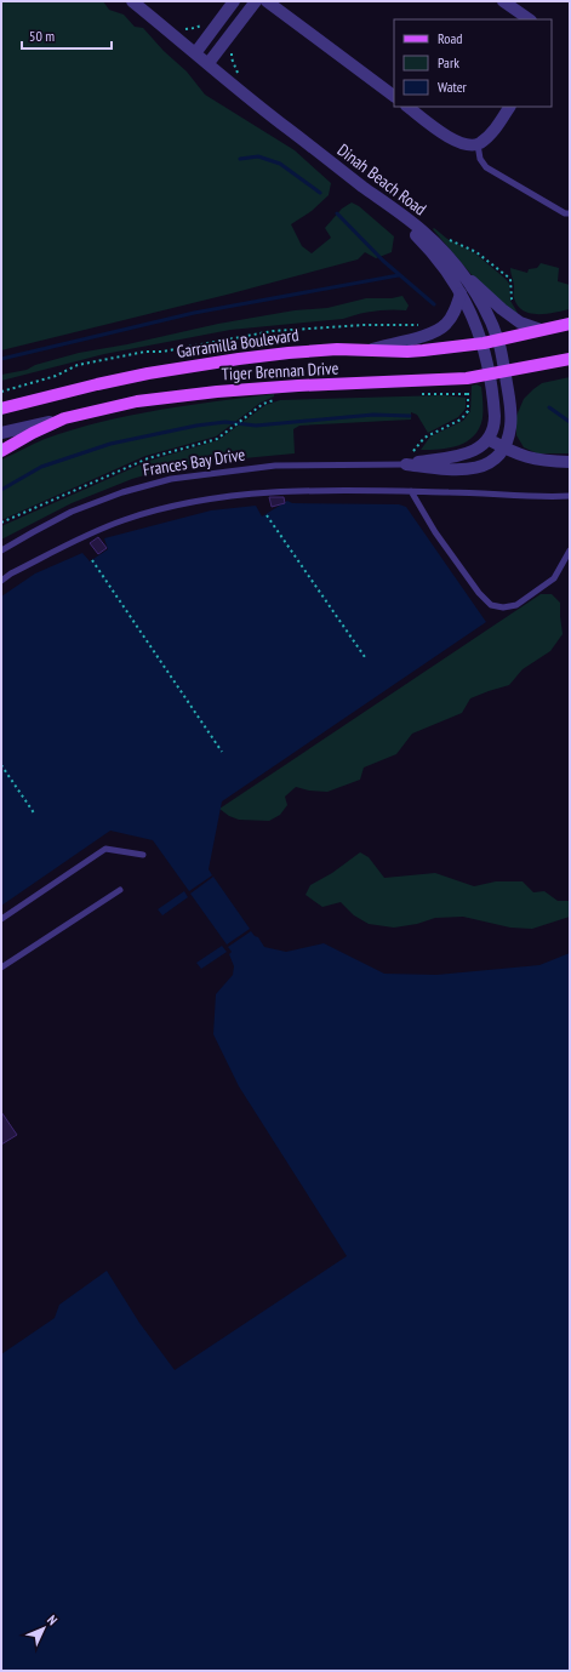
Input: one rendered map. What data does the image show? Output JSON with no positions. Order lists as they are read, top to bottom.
{
  "streets": {
    "main road": ["Garramilla Boulevard", "Tiger Brennan Drive"],
    "street": ["Dinah Beach Road", "Frances Bay Drive"]
  },
  "crossings": [
    ["Dinah Beach Road", "Tiger Brennan Drive"],
    ["Dinah Beach Road", "Frances Bay Drive"]
  ],
  "legend": ["Road", "Park", "Water"],
  "scale_bar": "50 m",
  "north": "top right"
}
